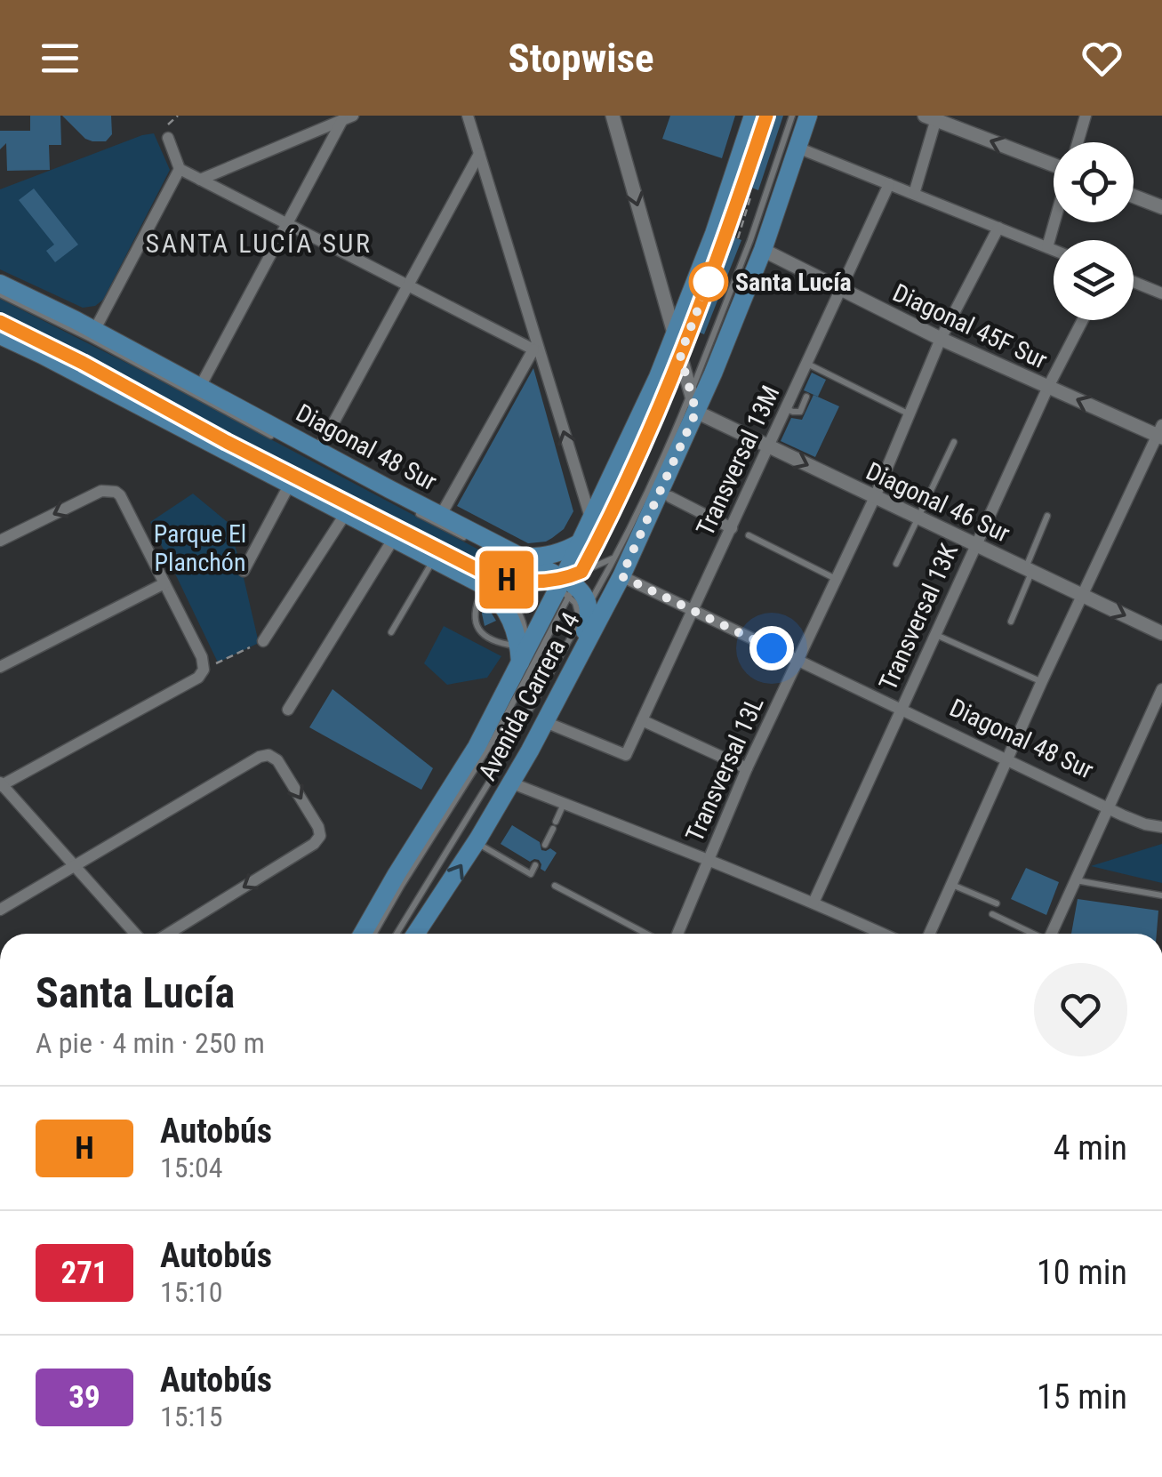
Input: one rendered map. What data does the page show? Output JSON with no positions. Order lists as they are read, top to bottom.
{
  "streets": {
    "main road": ["Diagonal 48 Sur", "Avenida Carrera 14"],
    "street": [
      "Diagonal 45F Sur",
      "Transversal 13M",
      "Diagonal 46 Sur",
      "Transversal 13K",
      "Transversal 13L"
    ]
  },
  "crossings": [
    ["Diagonal 45F Sur", "Transversal 13M"],
    ["Diagonal 45F Sur", "Transversal 13K"],
    ["Diagonal 45F Sur", "Avenida Carrera 14"],
    ["Diagonal 45F Sur", "Transversal 13L"],
    ["Diagonal 48 Sur", "Transversal 13M"],
    ["Diagonal 48 Sur", "Transversal 13K"],
    ["Diagonal 48 Sur", "Avenida Carrera 14"],
    ["Diagonal 48 Sur", "Transversal 13L"],
    ["Transversal 13M", "Diagonal 46 Sur"],
    ["Transversal 13M", "Avenida Carrera 14"],
    ["Diagonal 46 Sur", "Transversal 13K"],
    ["Diagonal 46 Sur", "Avenida Carrera 14"],
    ["Diagonal 46 Sur", "Transversal 13L"]
  ],
  "one_way": ["Diagonal 46 Sur"],
  "districts": ["SANTA LUCÍA SUR"],
  "parks": ["Parque El Planchón"],
  "places": ["Santa Lucía"],
  "lines": ["bus line H"],
  "page": {
    "header": "Stopwise",
    "on_map": "H",
    "heading": ["Santa Lucía", "A pie · 4 min · 250 m"],
    "list": [
      {
        "mark": "H",
        "name": "Autobús",
        "note": "15:04",
        "value": "4 min"
      },
      {
        "mark": "271",
        "name": "Autobús",
        "note": "15:10",
        "value": "10 min"
      },
      {
        "mark": "39",
        "name": "Autobús",
        "note": "15:15",
        "value": "15 min"
      }
    ]
  }
}
